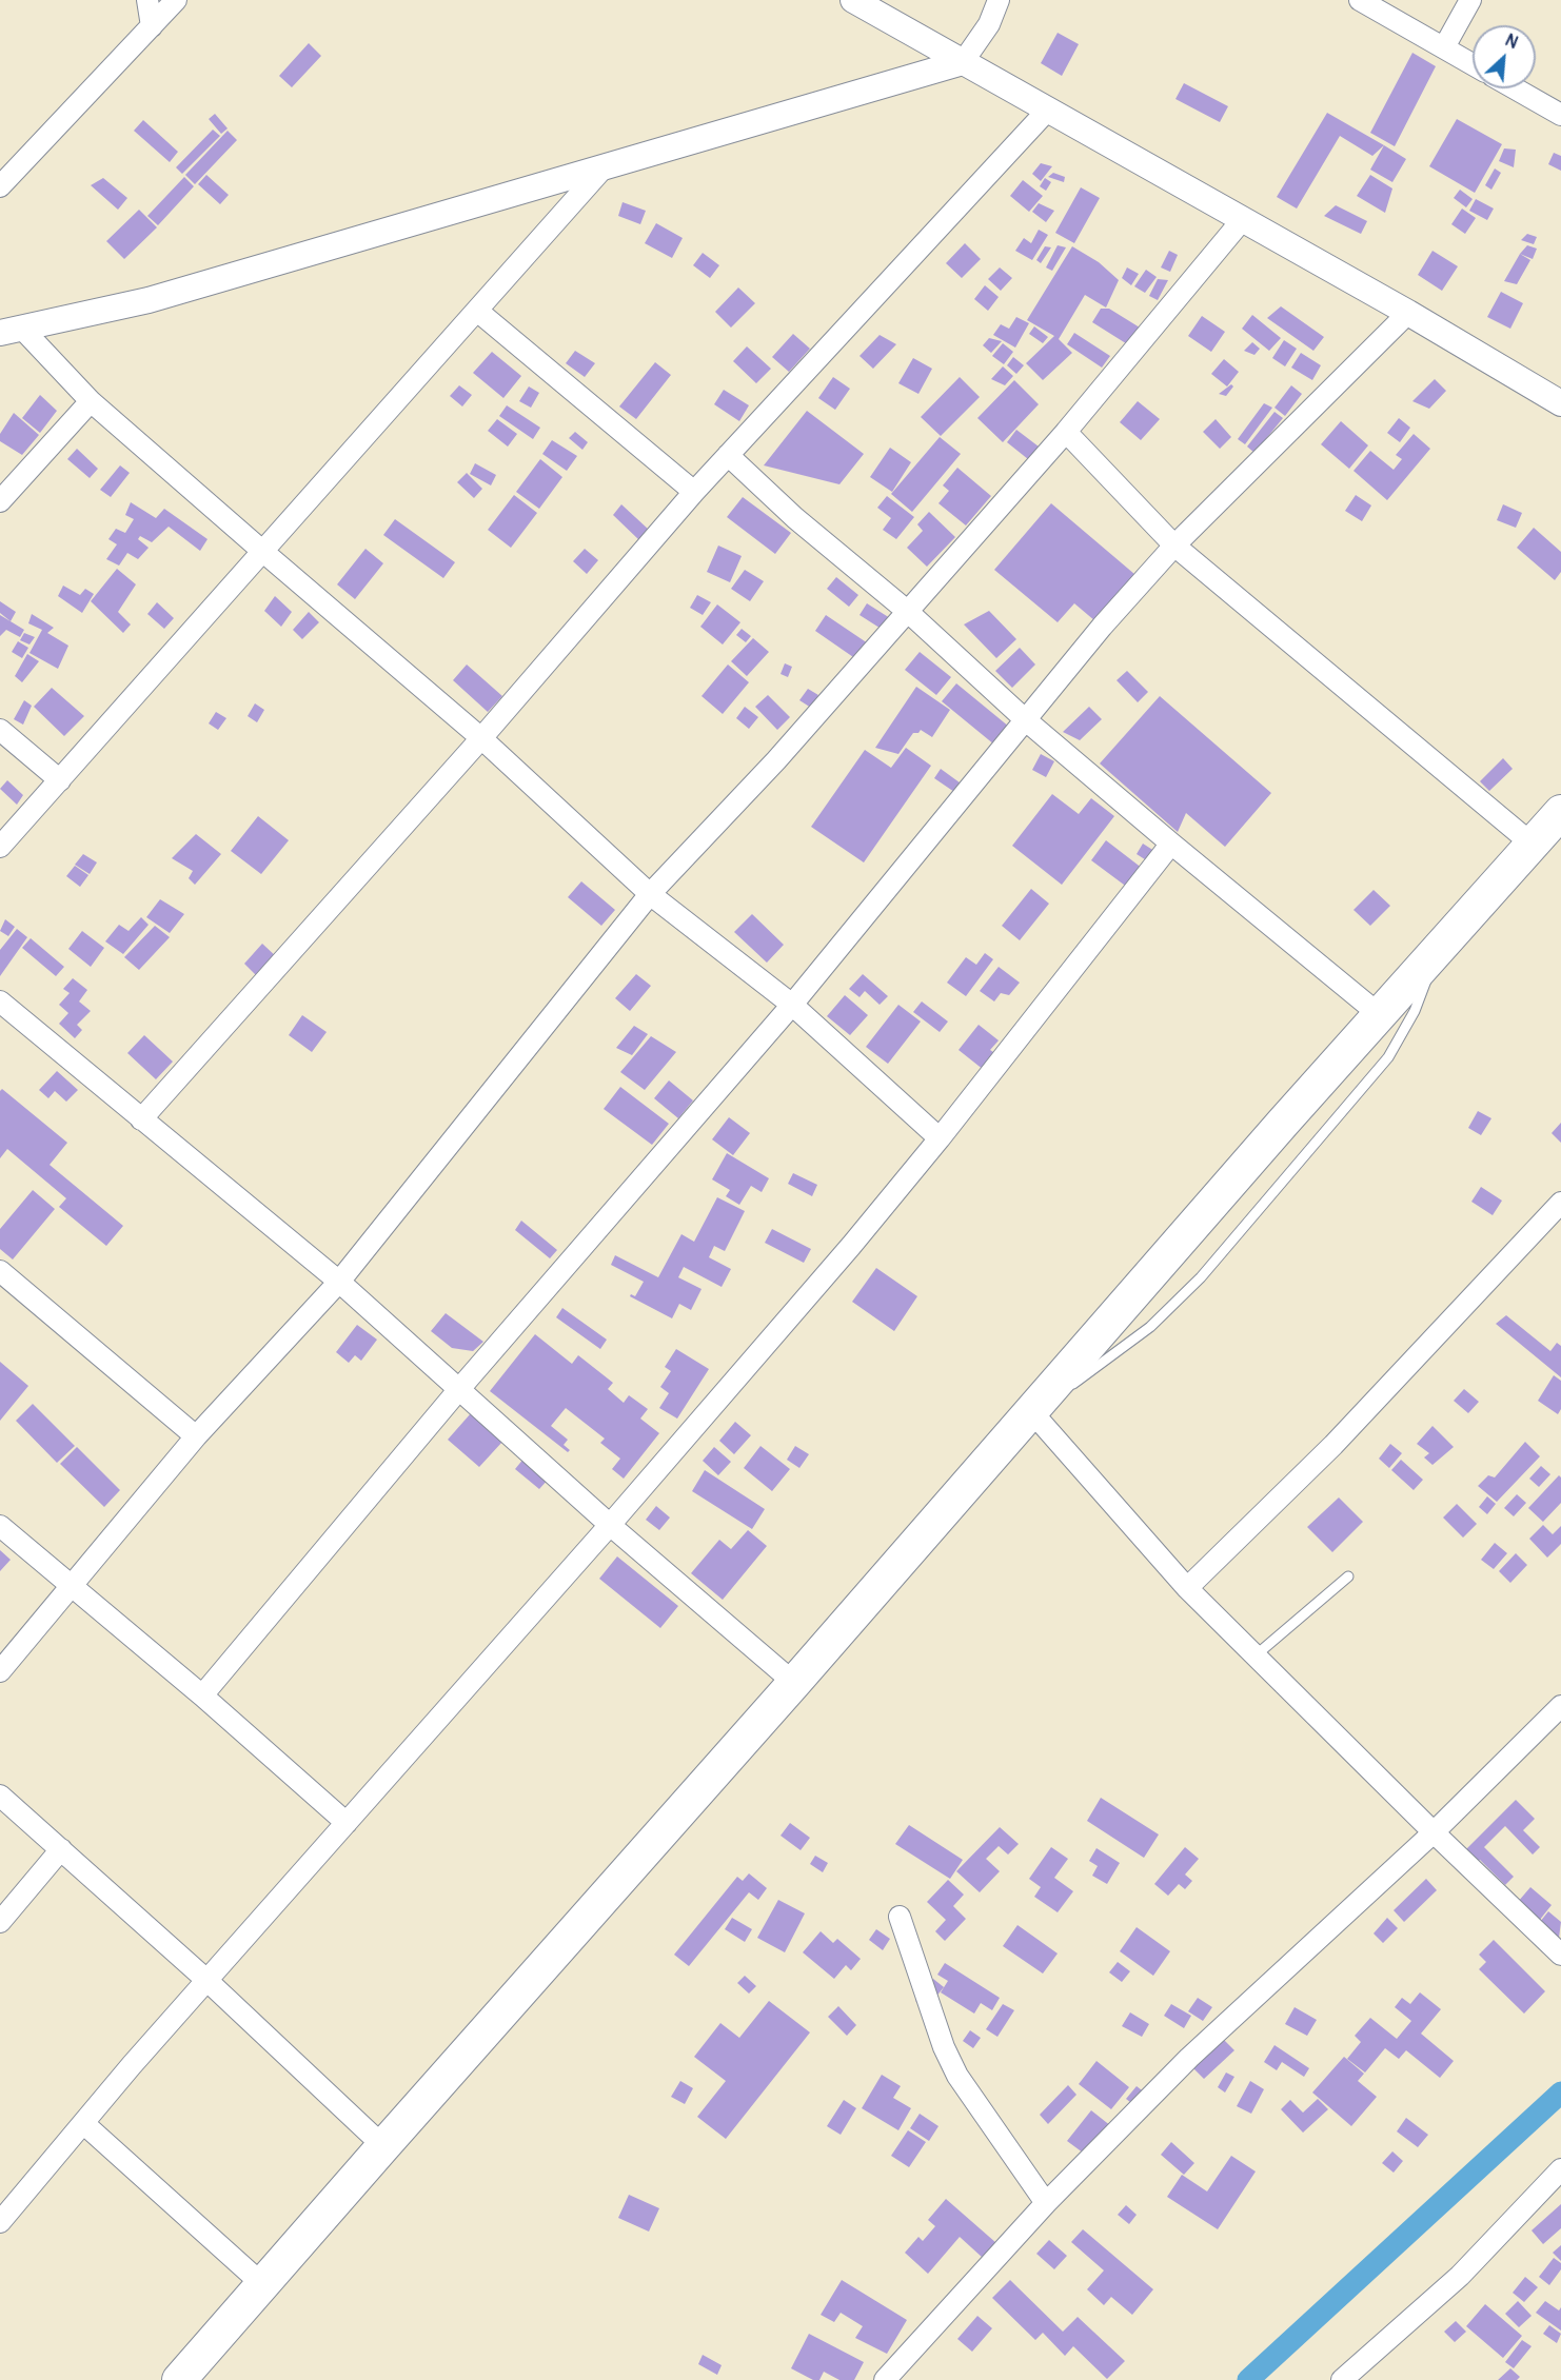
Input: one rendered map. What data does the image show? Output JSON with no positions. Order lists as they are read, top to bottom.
{
  "north": "top right"
}
